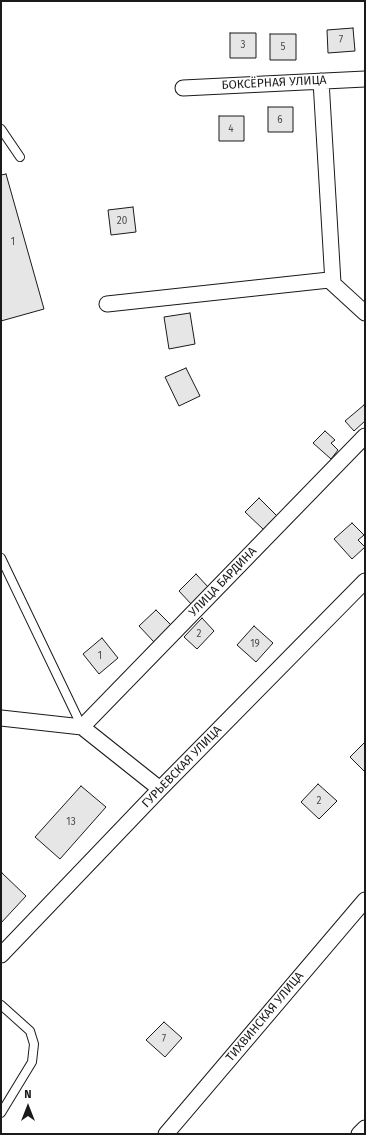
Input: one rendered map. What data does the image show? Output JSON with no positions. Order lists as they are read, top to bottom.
{
  "streets": {
    "street": [
      "БОКСЁРНАЯ УЛИЦА",
      "УЛИЦА БАРДИНА",
      "ГУРЬЕВСКАЯ УЛИЦА",
      "ТИХВИНСКАЯ УЛИЦА"
    ]
  },
  "house_numbers": [
    "7",
    "3",
    "5",
    "6",
    "4",
    "20",
    "1",
    "2",
    "19",
    "1",
    "2",
    "13",
    "7"
  ],
  "north": "top"
}
